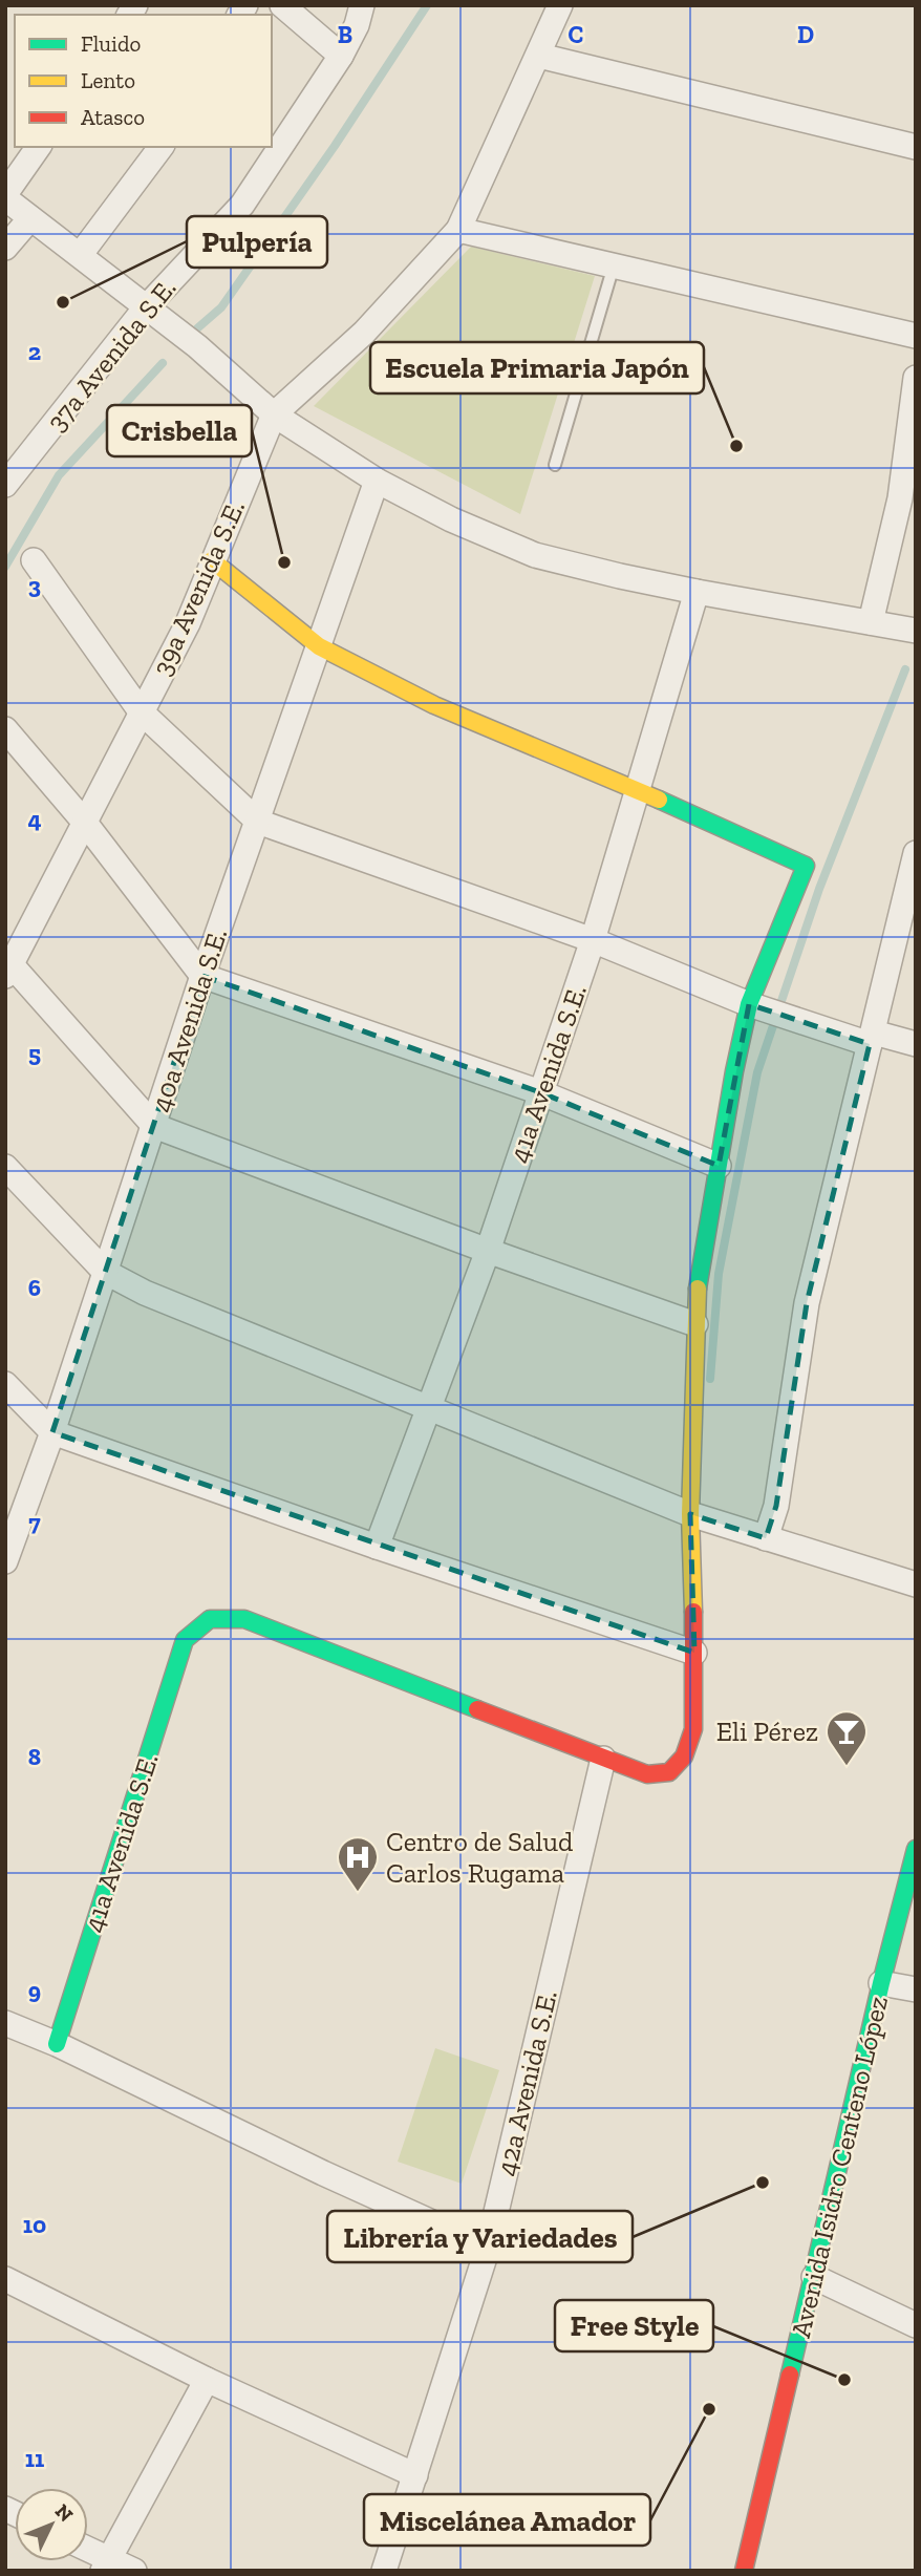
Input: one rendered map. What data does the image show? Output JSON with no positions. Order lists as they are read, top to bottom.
{
  "streets": {
    "street": [
      "37a Avenida S.E.",
      "39a Avenida S.E.",
      "40a Avenida S.E.",
      "41a Avenida S.E.",
      "42a Avenida S.E.",
      "Avenida Isidro Centeno López"
    ]
  },
  "crossings": [
    ["41a Avenida S.E.", "42a Avenida S.E."]
  ],
  "places": {
    "other": [
      "Pulpería",
      "Escuela Primaria Japón",
      "Crisbella",
      "Librería y Variedades",
      "Free Style",
      "Miscelánea Amador"
    ],
    "bar": ["Eli Pérez"],
    "hospital": ["Centro de Salud Carlos Rugama"]
  },
  "legend": ["Fluido", "Lento", "Atasco"],
  "north": "top right",
  "grid": {
    "columns": ["B", "C", "D"],
    "rows": [
      "2",
      "3",
      "4",
      "5",
      "6",
      "7",
      "8",
      "9",
      "10",
      "11"
    ]
  }
}
